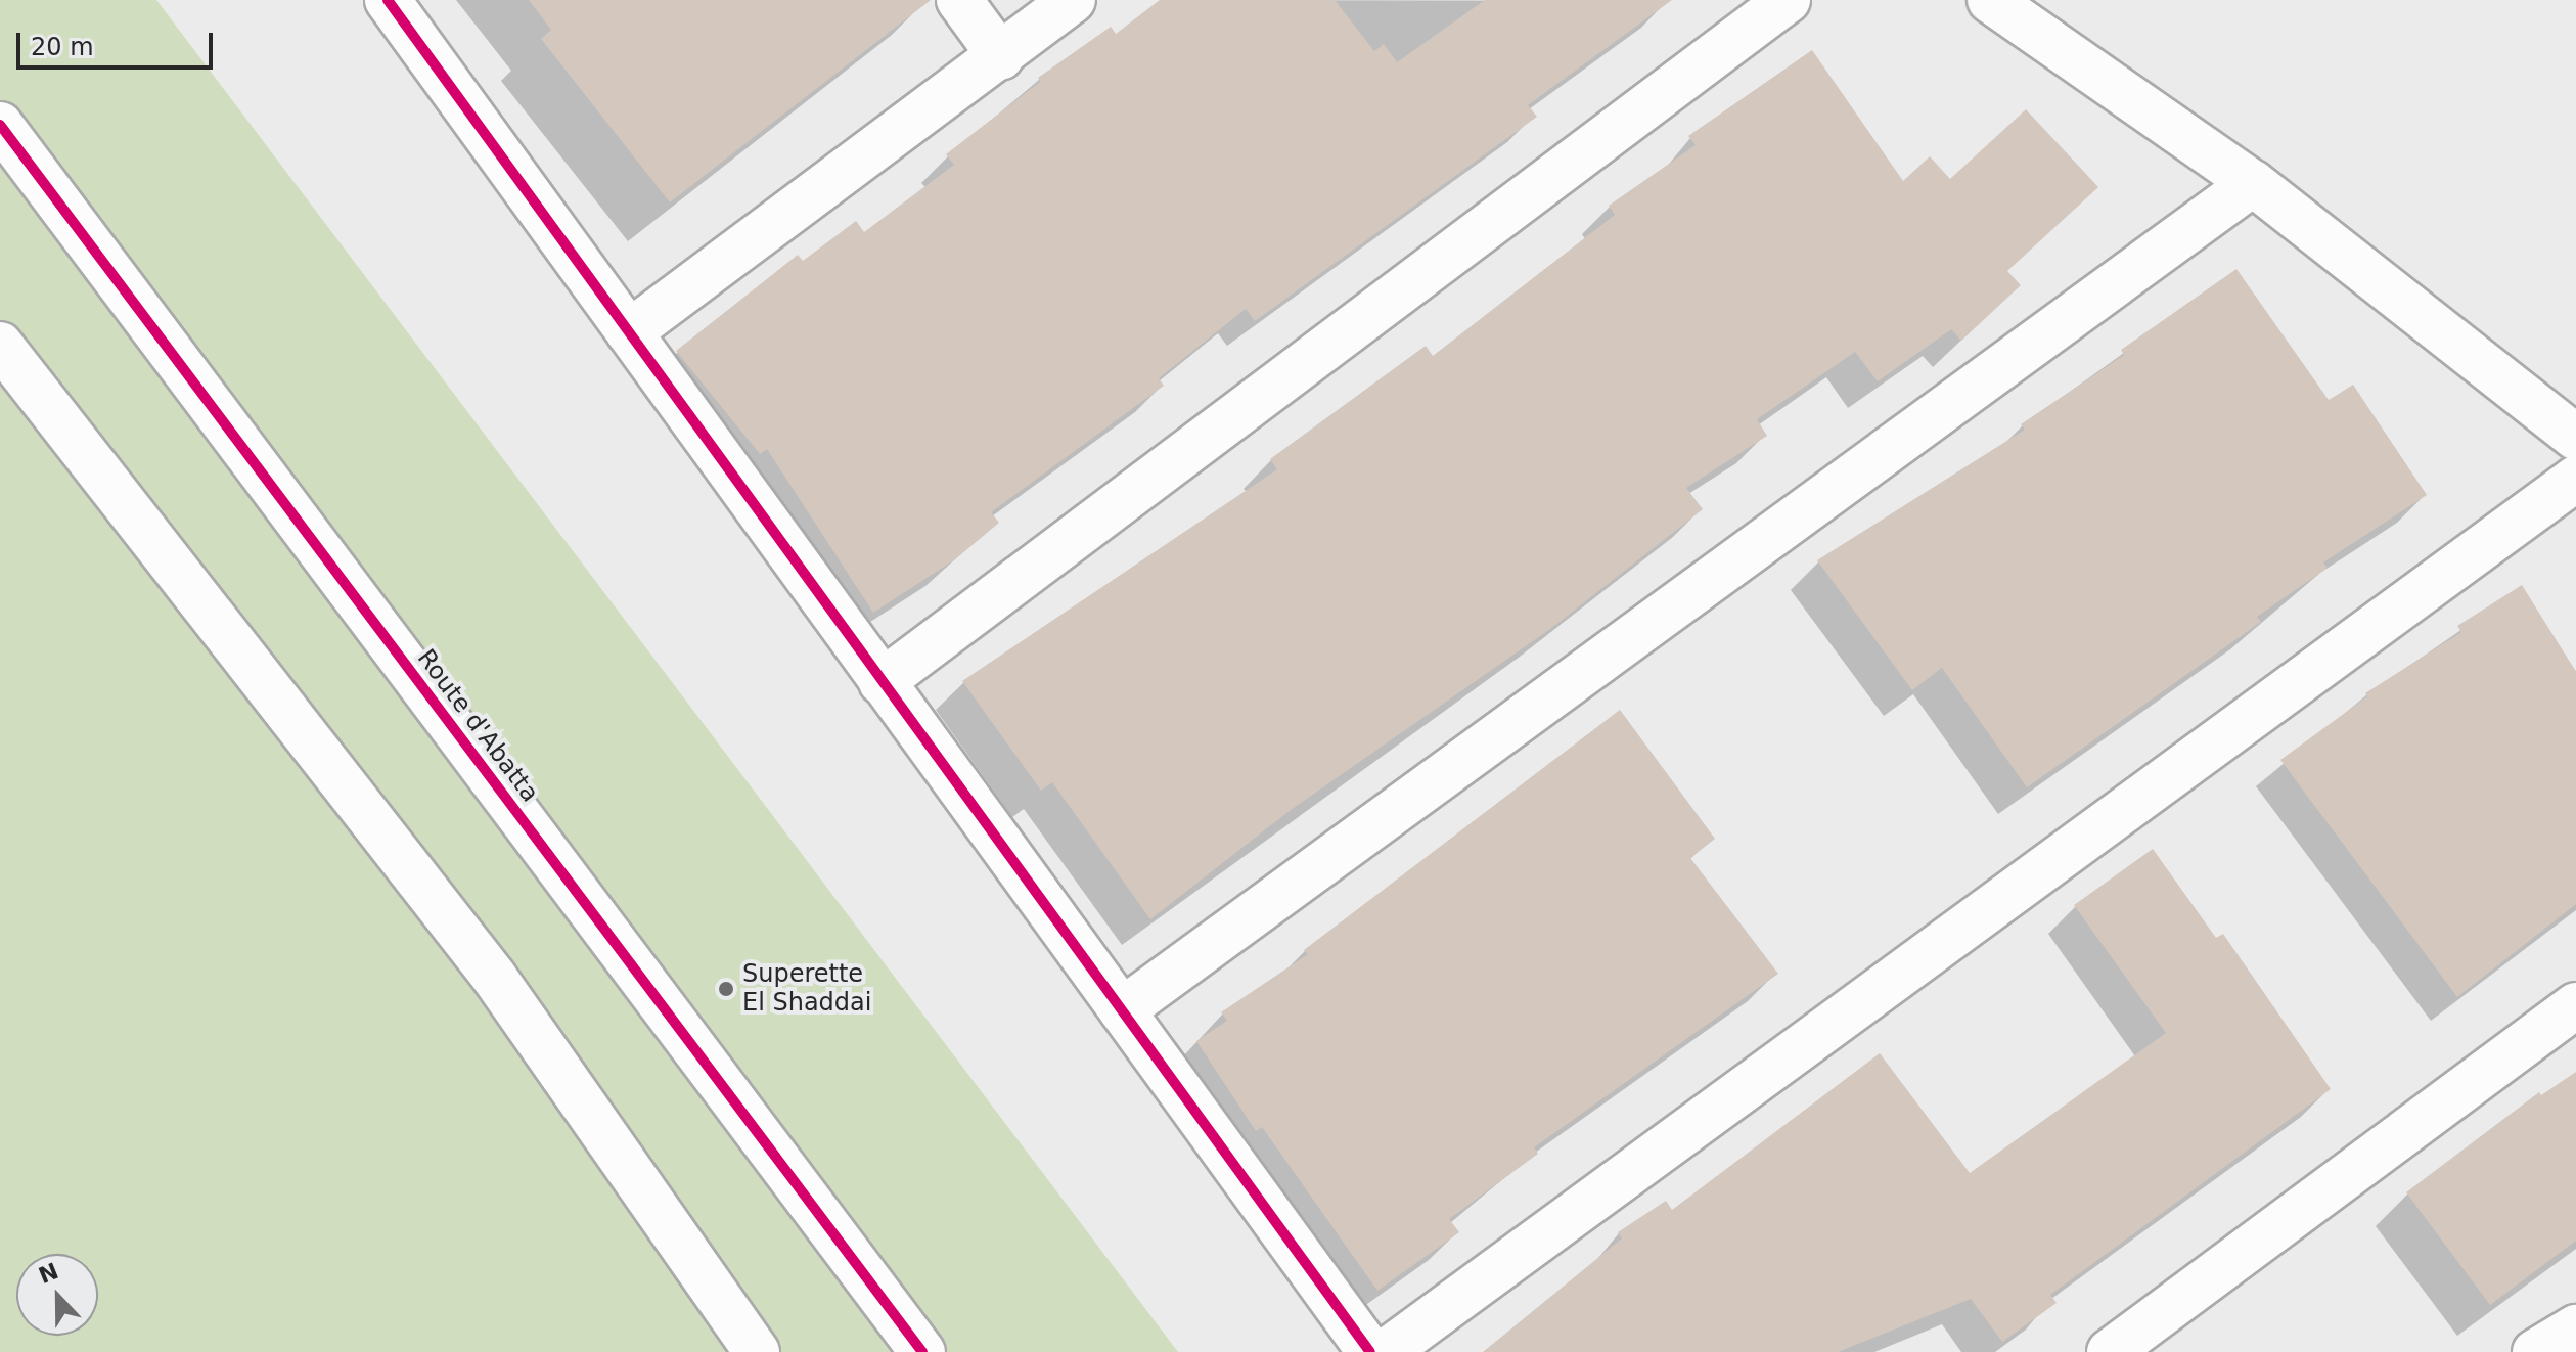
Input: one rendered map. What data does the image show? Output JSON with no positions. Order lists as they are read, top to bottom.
{
  "streets": {
    "street": ["Route d'Abatta"]
  },
  "places": ["Superette El Shaddai"],
  "scale_bar": "20 m",
  "north": "top"
}
